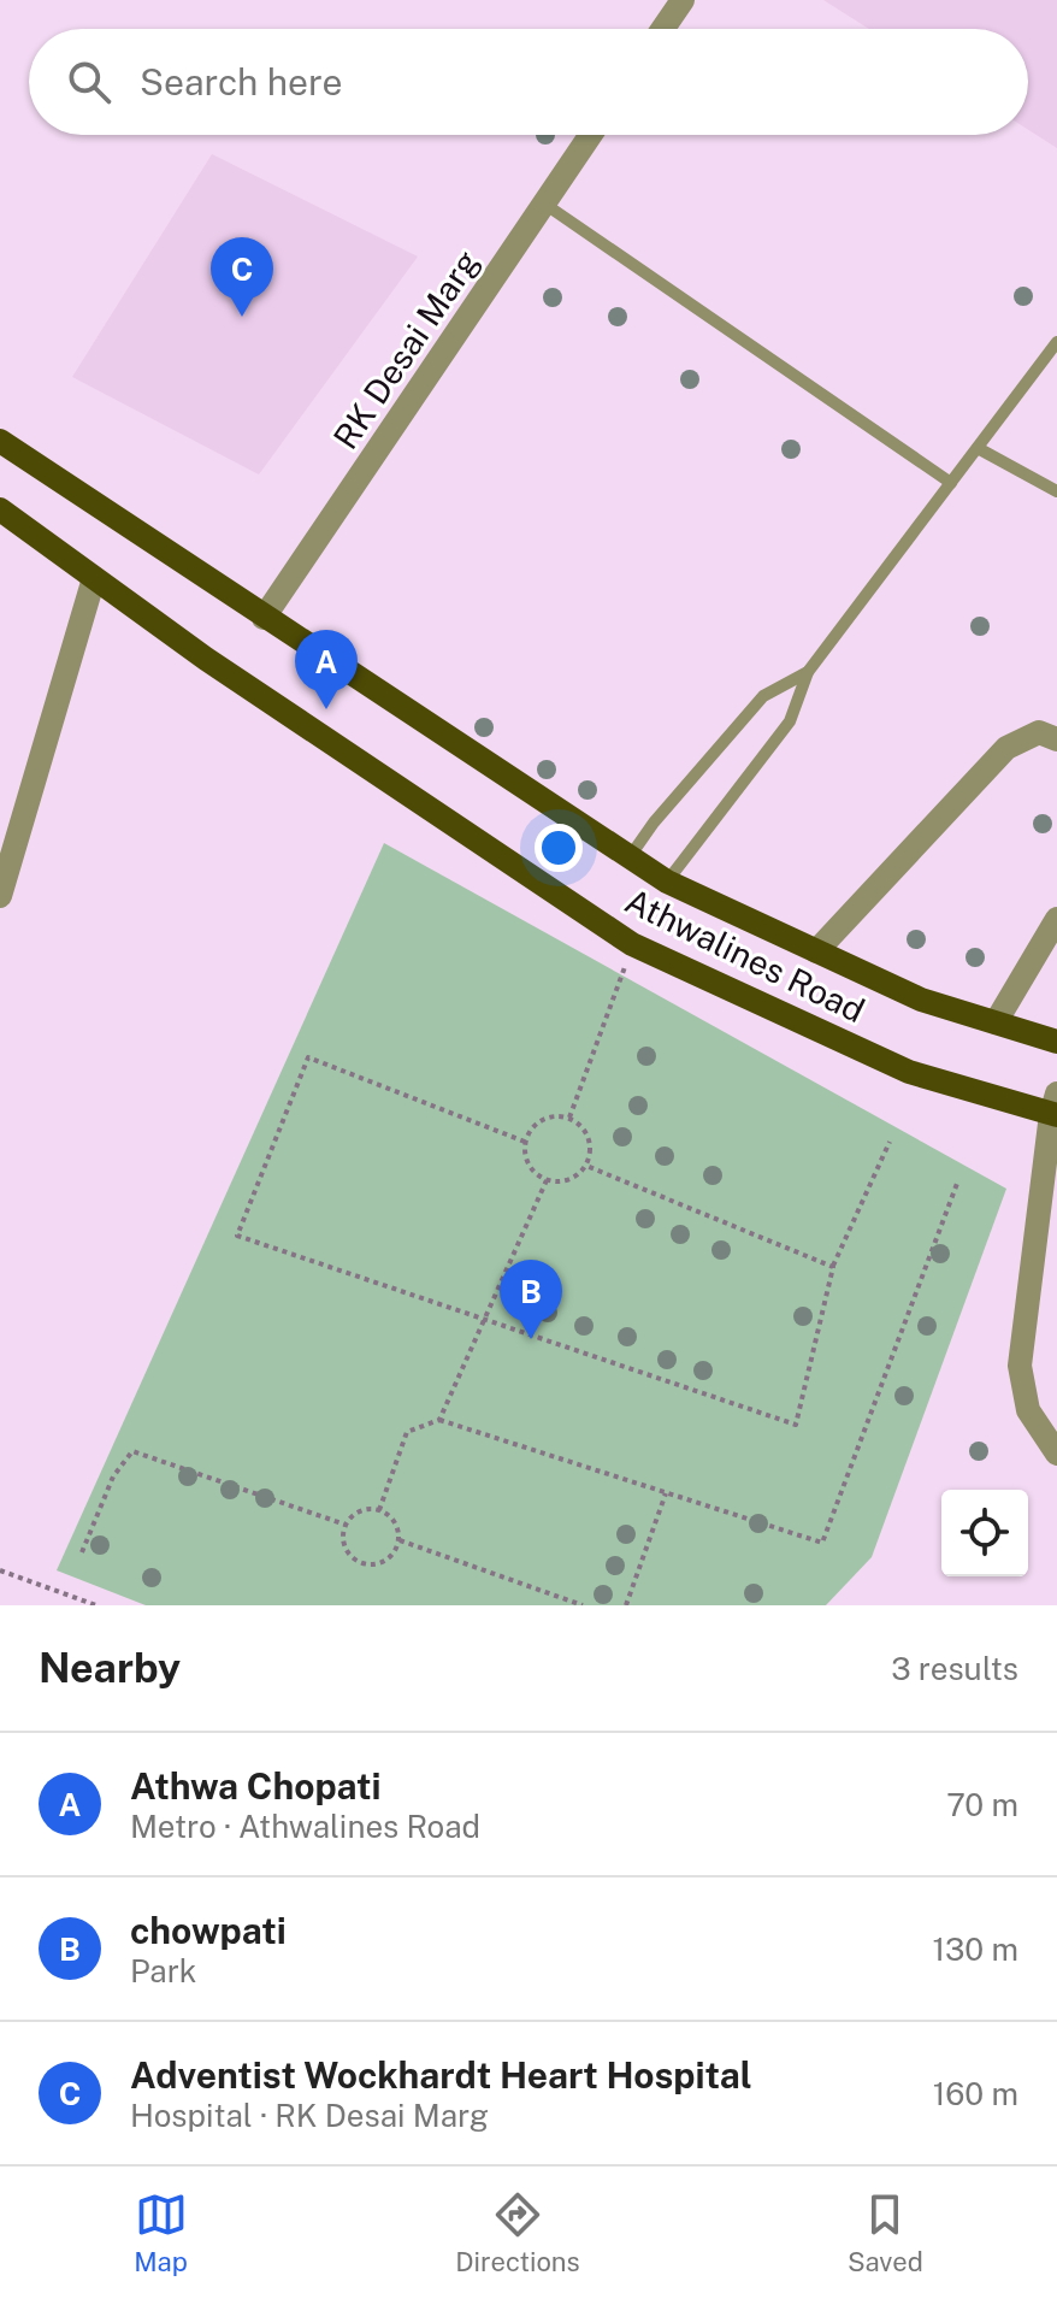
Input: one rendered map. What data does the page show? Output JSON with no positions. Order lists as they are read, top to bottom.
{
  "streets": {
    "main road": ["Athwalines Road"],
    "street": ["RK Desai Marg"]
  },
  "crossings": [
    ["RK Desai Marg", "Athwalines Road"]
  ],
  "page": {
    "search": "Search here",
    "pins": ["C", "A", "B"],
    "heading": ["Nearby", "3 results"],
    "list": [
      {
        "mark": "A",
        "name": "Athwa Chopati",
        "note": "Metro · Athwalines Road",
        "value": "70 m"
      },
      {
        "mark": "B",
        "name": "chowpati",
        "note": "Park",
        "value": "130 m"
      },
      {
        "mark": "C",
        "name": "Adventist Wockhardt Heart Hospital",
        "note": "Hospital · RK Desai Marg",
        "value": "160 m"
      }
    ],
    "nav": ["Map", "Directions", "Saved"]
  }
}
